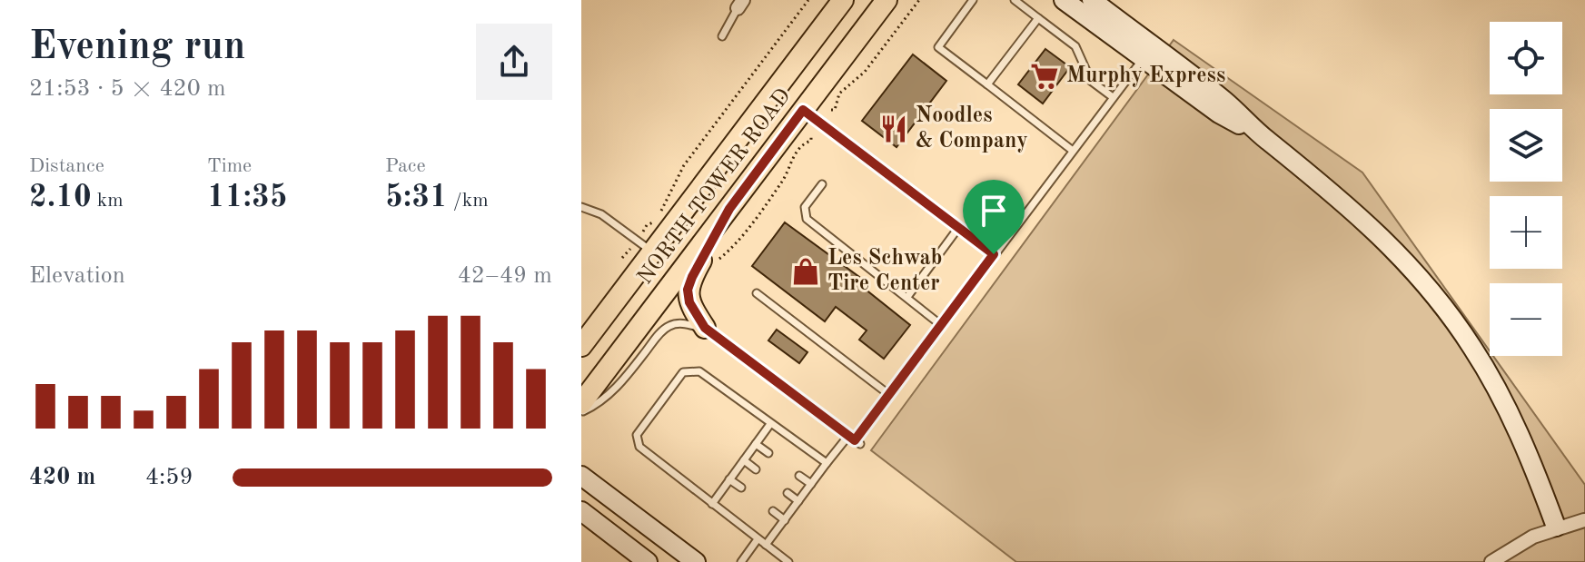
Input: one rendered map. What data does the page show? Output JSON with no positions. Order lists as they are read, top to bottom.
{
  "streets": {
    "main road": ["NORTH TOWER ROAD"]
  },
  "places": {
    "supermarket": ["Murphy Express"],
    "restaurant": ["Noodles & Company"],
    "shop": ["Les Schwab Tire Center"]
  },
  "page": {
    "heading": ["Evening run", "21:53 · 5 × 420 m"],
    "map_buttons": ["+", "−"],
    "stats": [
      ["Distance", "2.10 km"],
      ["Time", "11:35"],
      ["Pace", "5:31 /km"]
    ],
    "chart": ["Elevation", "42–49 m"],
    "list": [
      {
        "name": "420 m",
        "note": "4:59"
      }
    ]
  }
}
